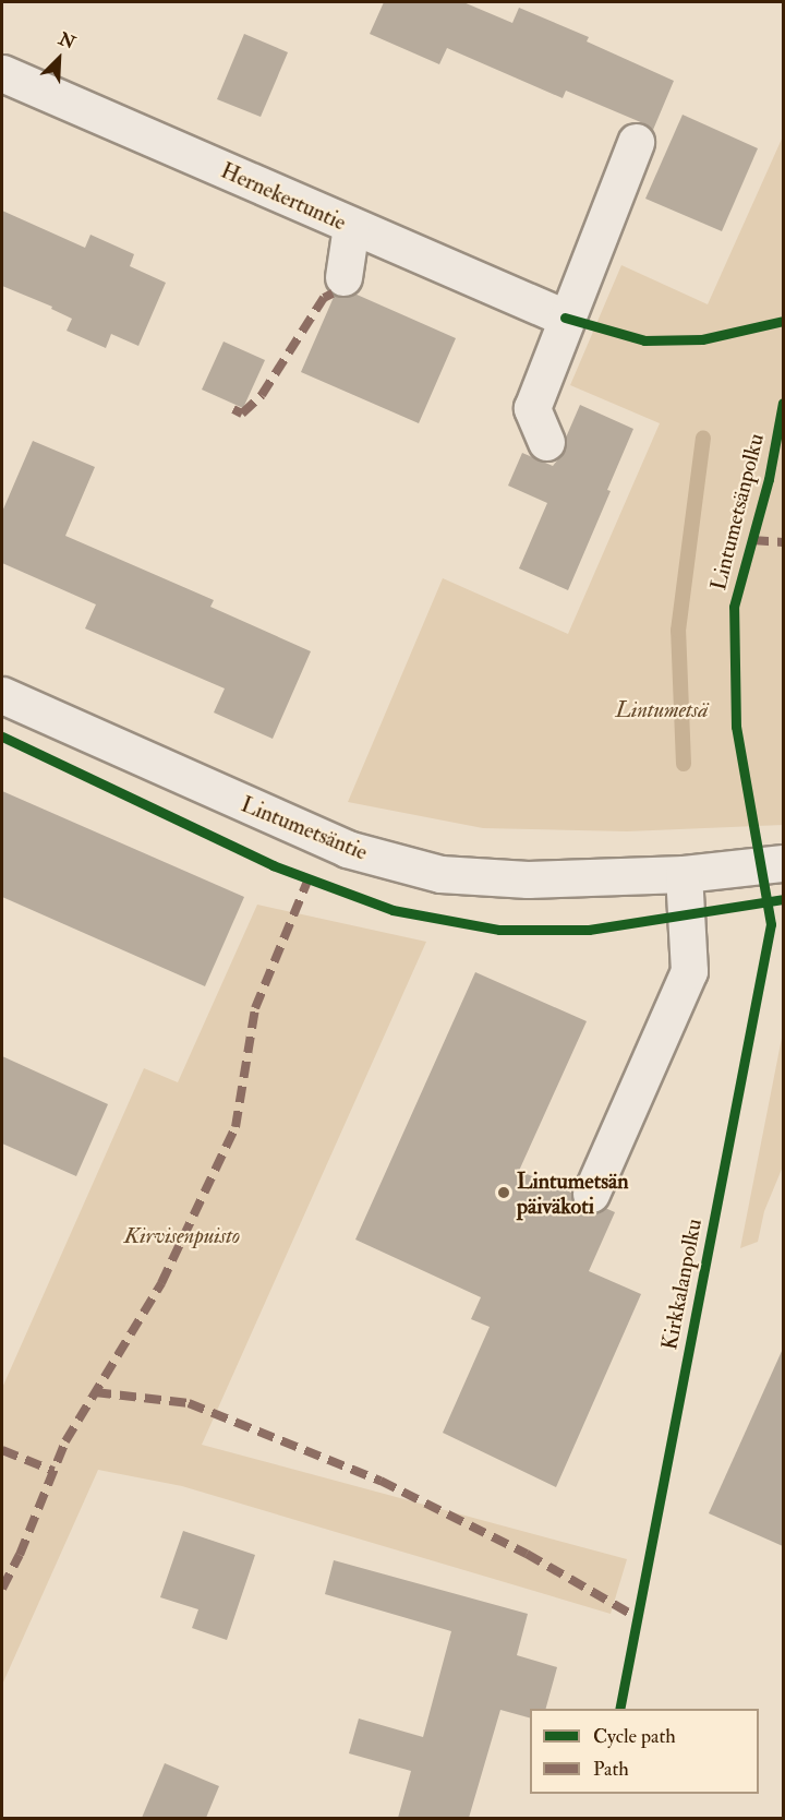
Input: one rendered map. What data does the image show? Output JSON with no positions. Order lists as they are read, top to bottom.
{
  "streets": {
    "street": ["Hernekertuntie", "Lintumetsäntie"],
    "cycle path": ["Lintumetsänpolku"]
  },
  "parks": ["Lintumetsä", "Kirvisenpuisto"],
  "places": ["Lintumetsän päiväkoti"],
  "legend": ["Cycle path", "Path"],
  "north": "top right"
}
